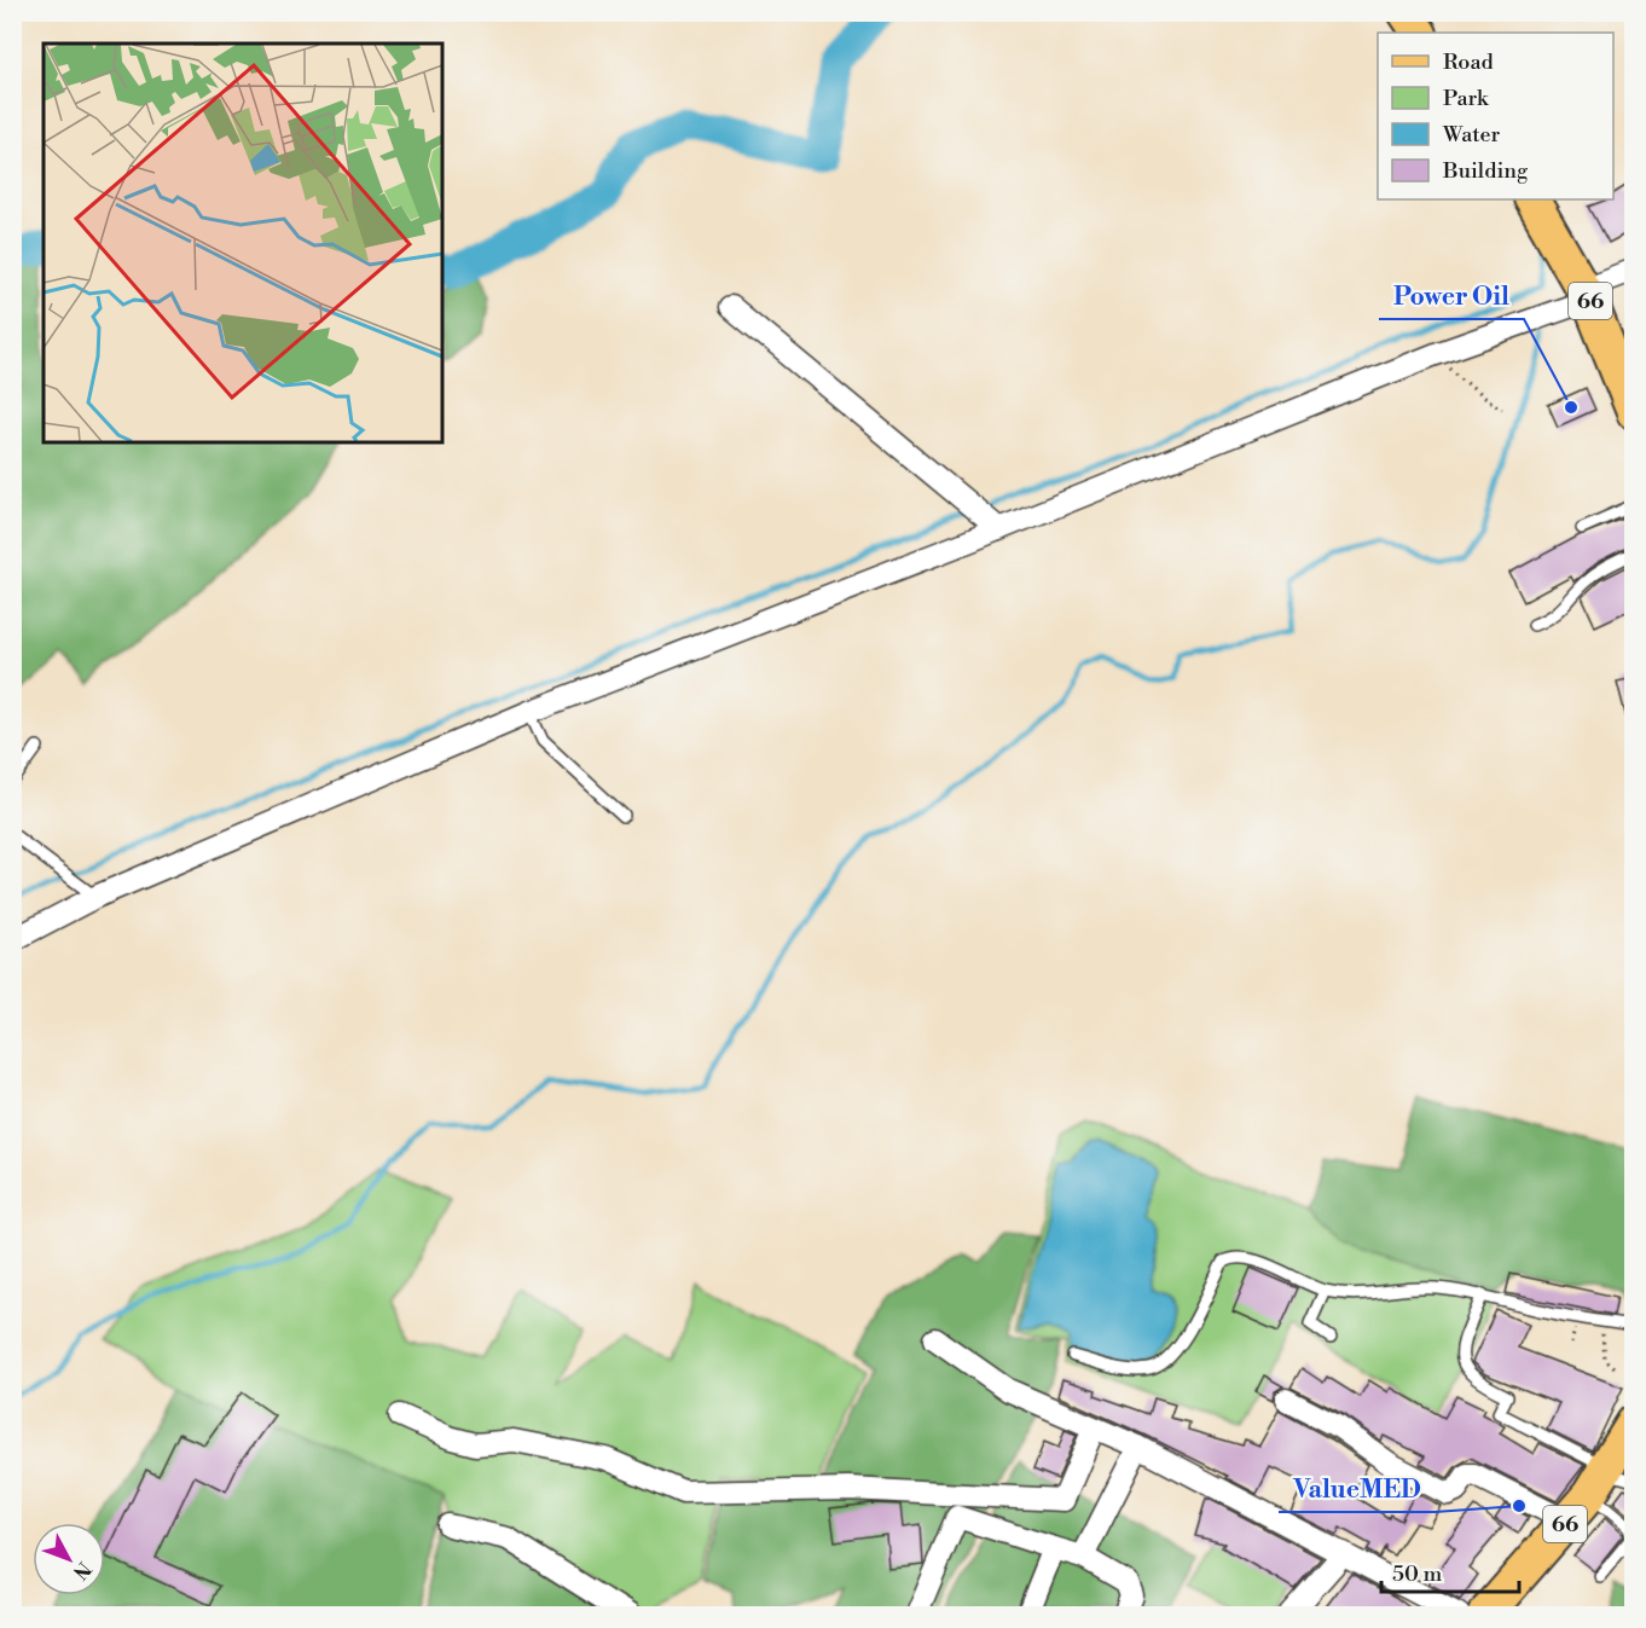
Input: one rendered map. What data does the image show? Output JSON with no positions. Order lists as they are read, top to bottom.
{
  "streets": {
    "main road": ["66"]
  },
  "places": ["Power Oil", "ValueMED"],
  "legend": [
    "Road",
    "Park",
    "Water",
    "Building"
  ],
  "scale_bar": "50 m",
  "north": "bottom right"
}
